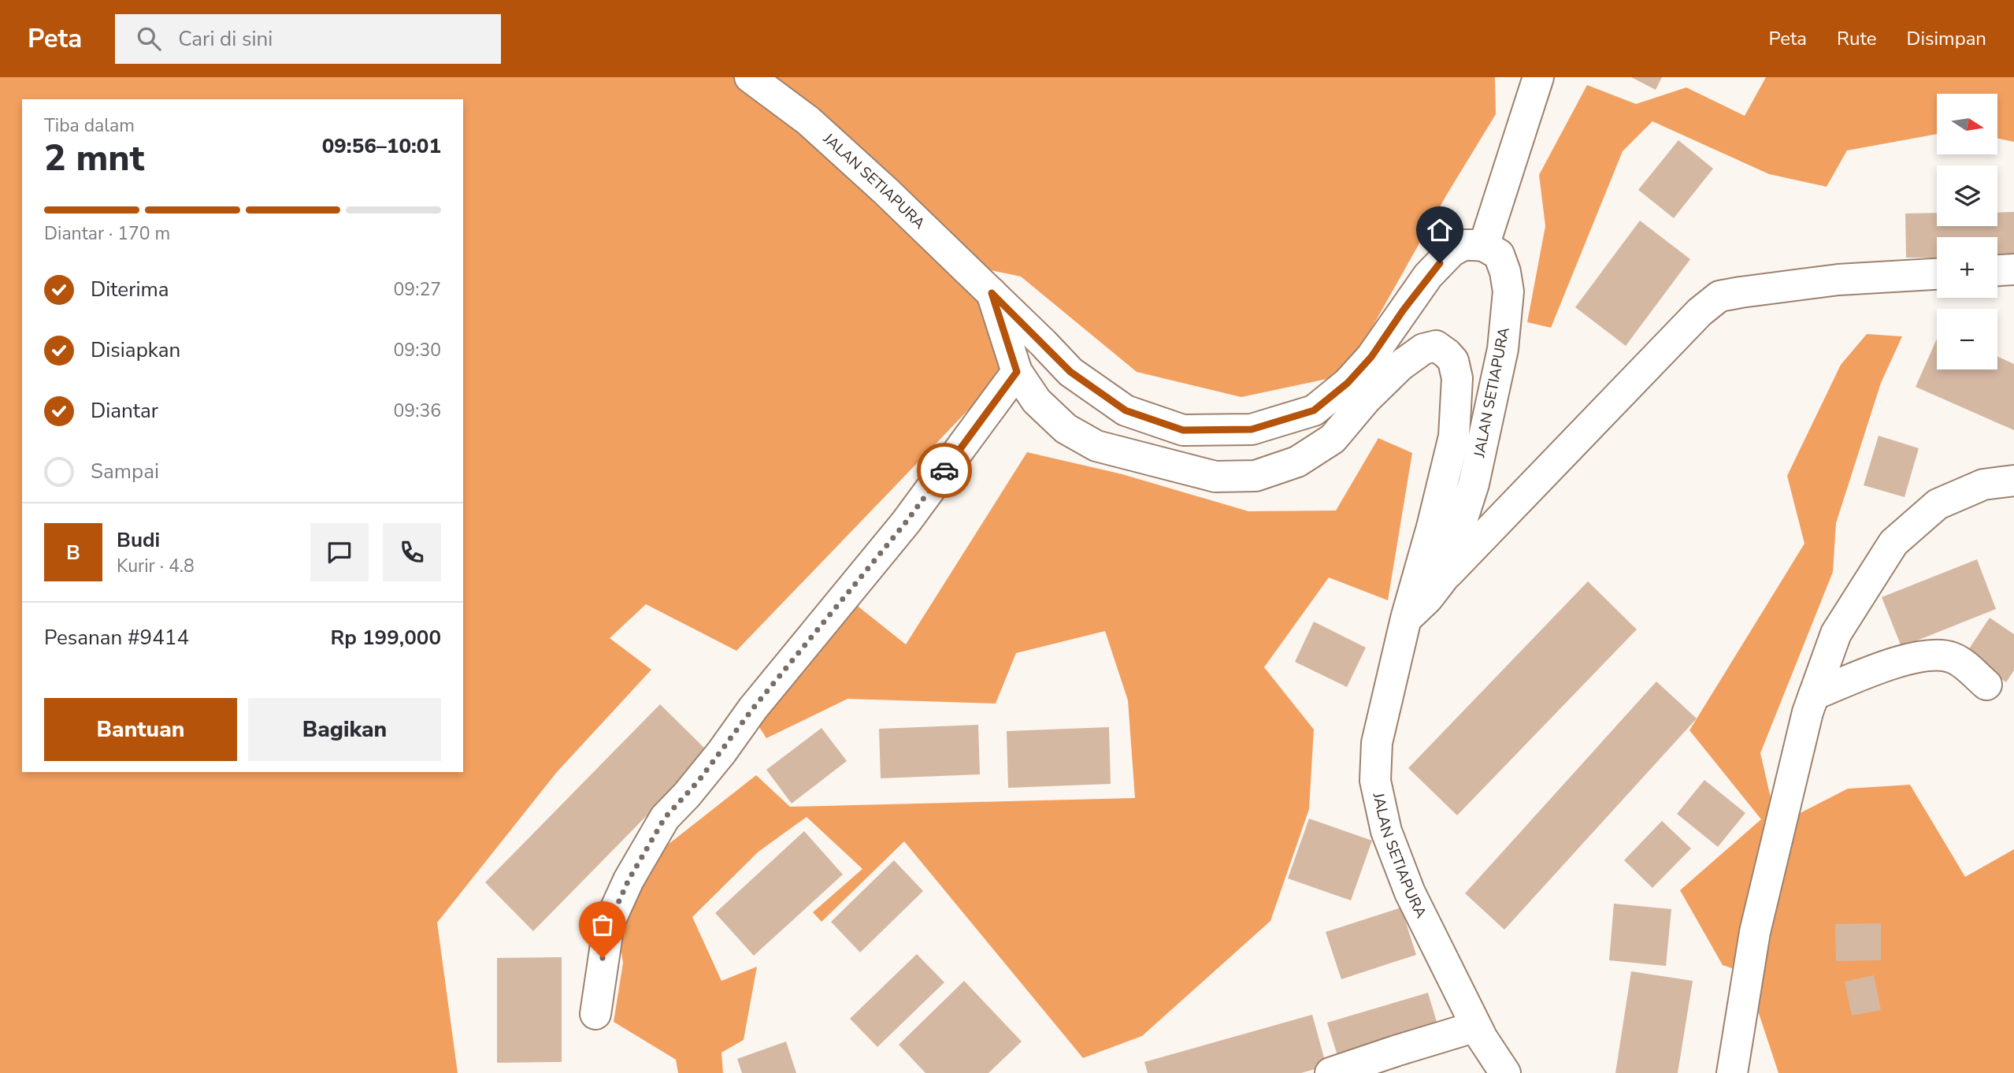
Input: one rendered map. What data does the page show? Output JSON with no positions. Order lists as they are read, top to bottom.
{
  "streets": {
    "street": ["JALAN SETIAPURA"]
  },
  "north": "right",
  "page": {
    "header": "Peta",
    "search": "Cari di sini",
    "nav": ["Peta", "Rute", "Disimpan"],
    "map_buttons": ["+", "−"],
    "heading": ["2 mnt", "Tiba dalam", "09:56–10:01"],
    "panel": [
      "Budi",
      "Kurir · 4.8",
      "Pesanan #9414",
      "Rp 199,000"
    ],
    "bar": "Diantar · 170 m",
    "list": [
      ["Diterima", "09:27"],
      ["Disiapkan", "09:30"],
      ["Diantar", "09:36"],
      "Sampai"
    ],
    "round": "B",
    "buttons": ["Bantuan", "Bagikan"]
  }
}
